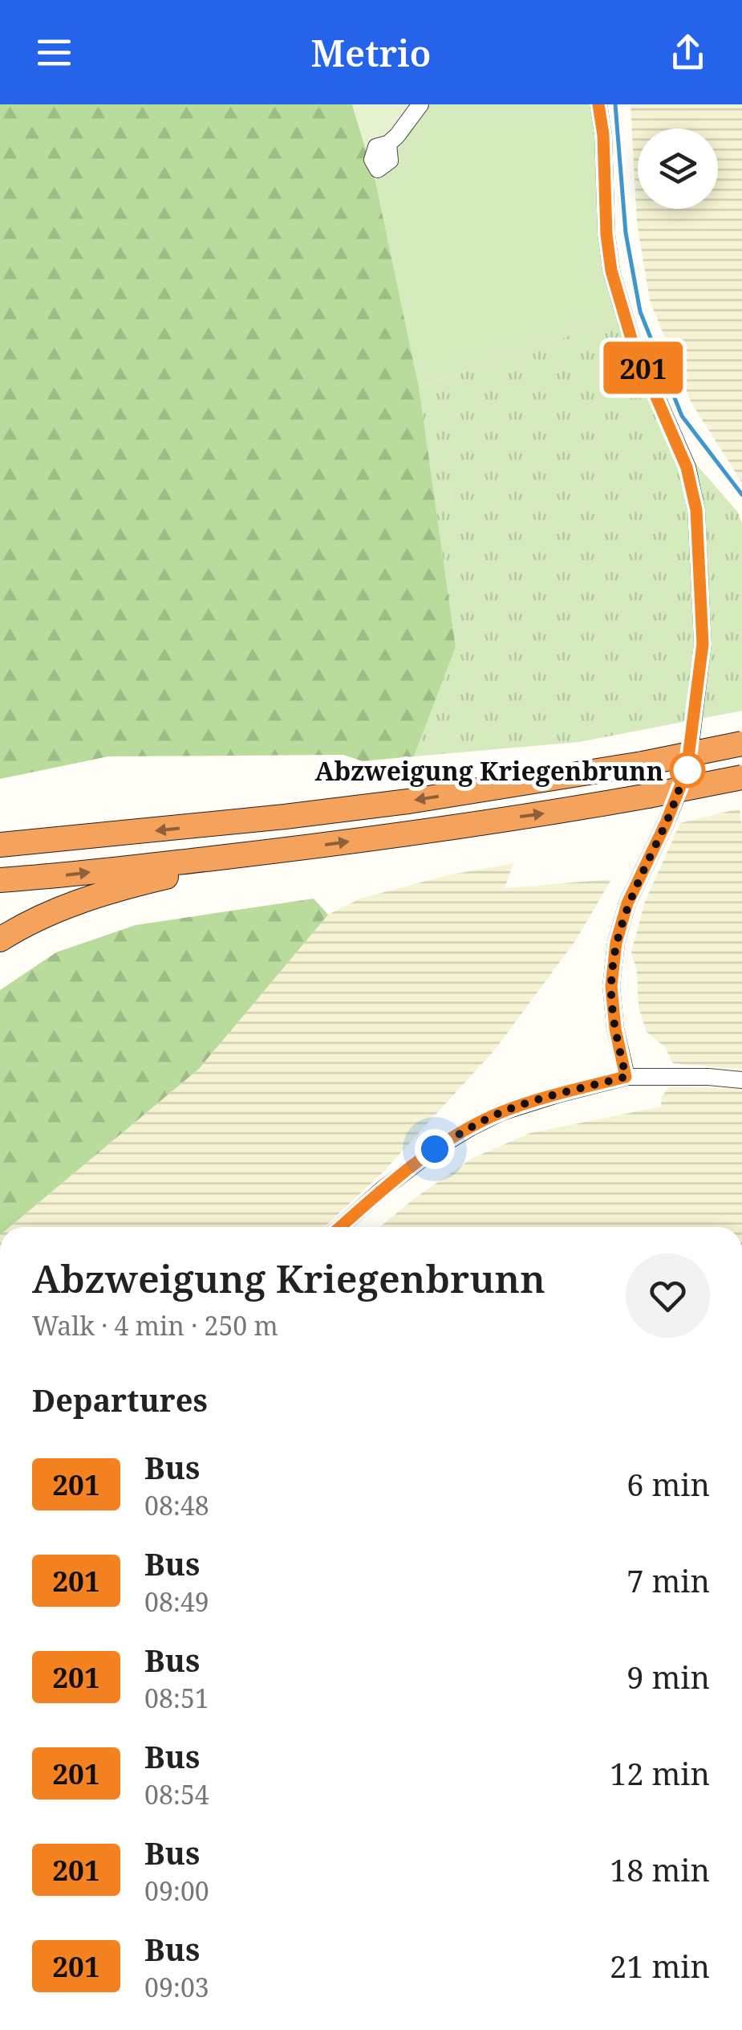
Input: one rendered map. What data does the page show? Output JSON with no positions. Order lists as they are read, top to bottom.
{
  "places": ["Abzweigung Kriegenbrunn"],
  "lines": ["bus line 201"],
  "page": {
    "header": "Metrio",
    "on_map": "201",
    "heading": [
      ["Abzweigung Kriegenbrunn", "Walk · 4 min · 250 m"],
      "Departures"
    ],
    "list": [
      {
        "mark": "201",
        "name": "Bus",
        "note": "08:48",
        "value": "6 min"
      },
      {
        "mark": "201",
        "name": "Bus",
        "note": "08:49",
        "value": "7 min"
      },
      {
        "mark": "201",
        "name": "Bus",
        "note": "08:51",
        "value": "9 min"
      },
      {
        "mark": "201",
        "name": "Bus",
        "note": "08:54",
        "value": "12 min"
      },
      {
        "mark": "201",
        "name": "Bus",
        "note": "09:00",
        "value": "18 min"
      },
      {
        "mark": "201",
        "name": "Bus",
        "note": "09:03",
        "value": "21 min"
      }
    ]
  }
}
